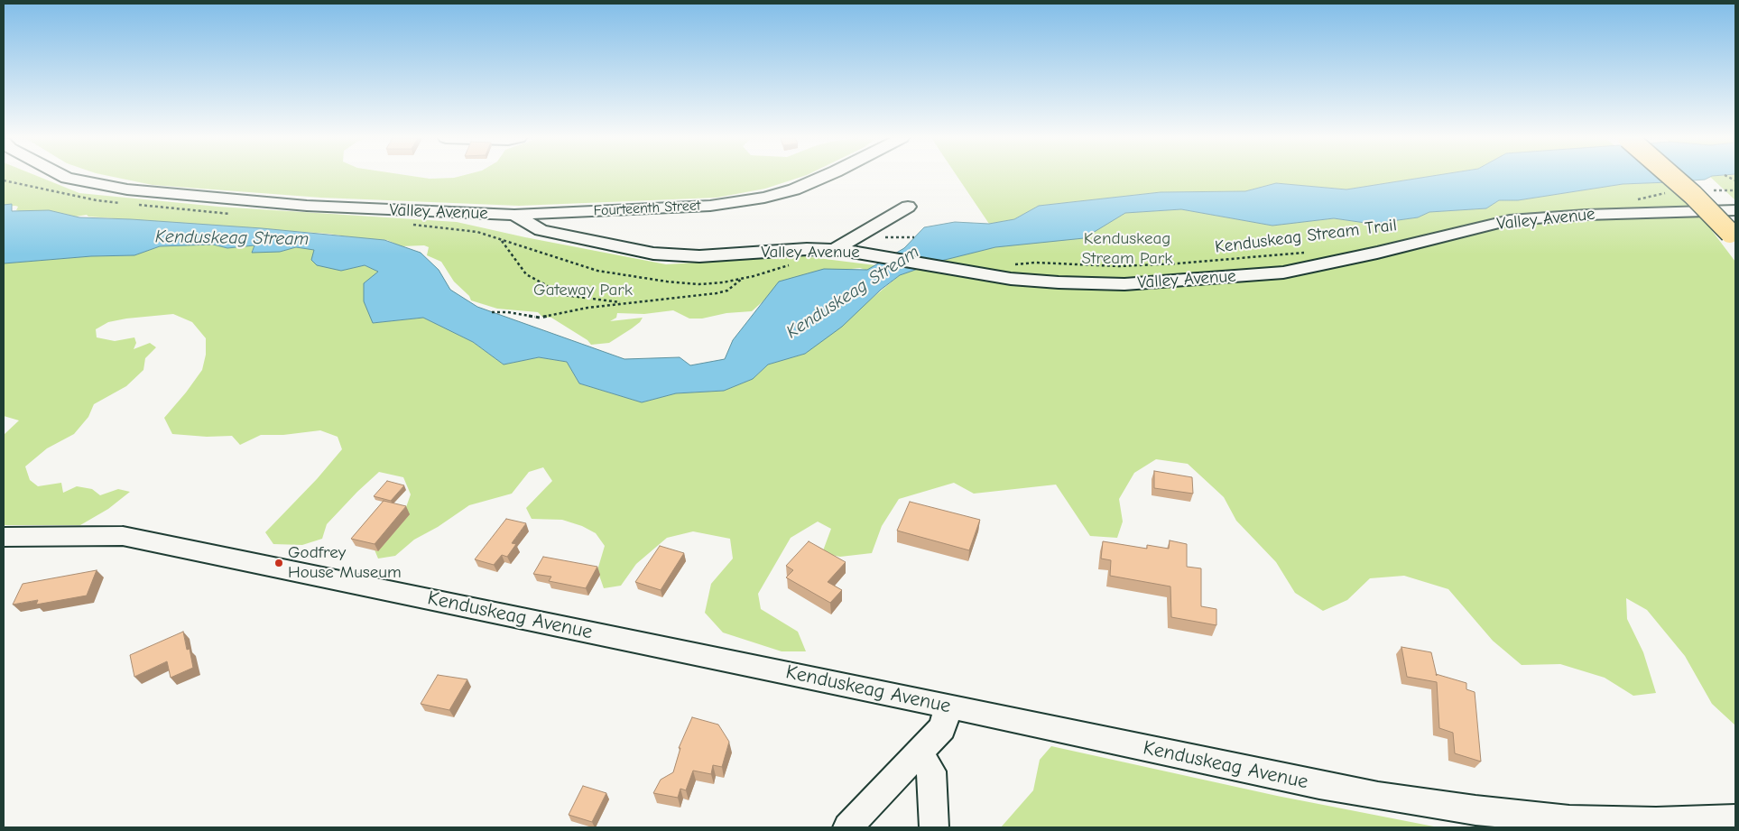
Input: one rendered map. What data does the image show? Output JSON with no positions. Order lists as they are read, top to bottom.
{
  "streets": {
    "street": ["Fourteenth Street", "Valley Avenue", "Kenduskeag Avenue"],
    "path": ["Kenduskeag Stream Trail"]
  },
  "crossings": [
    ["Fourteenth Street", "Valley Avenue"],
    ["Valley Avenue", "Kenduskeag Stream Trail"]
  ],
  "water": ["Kenduskeag Stream"],
  "parks": ["Kenduskeag Stream Park", "Gateway Park"],
  "places": ["Godfrey House Museum"]
}
